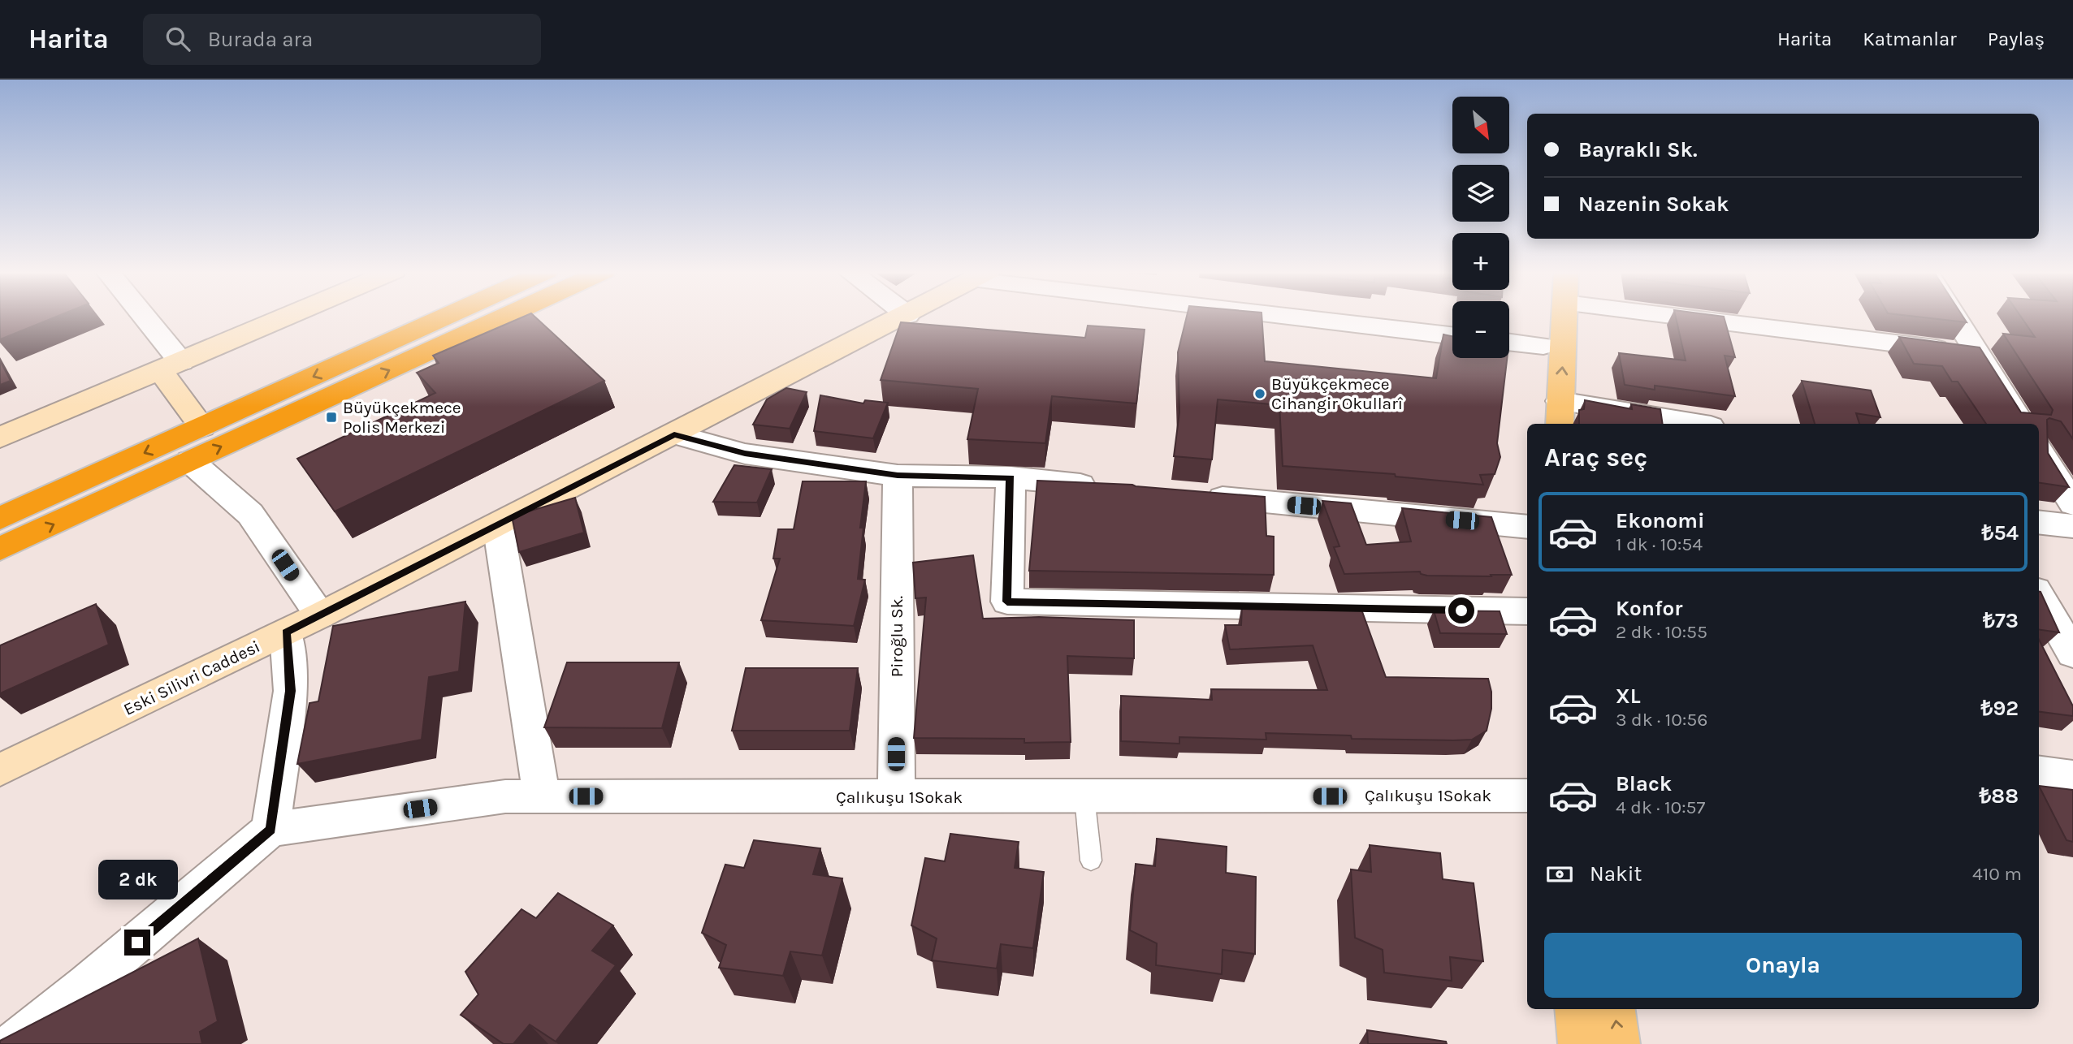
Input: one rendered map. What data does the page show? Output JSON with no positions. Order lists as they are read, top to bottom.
{
  "streets": {
    "main road": ["Eski Silivri Caddesi"],
    "street": ["Piroğlu Sk.", "Çalıkuşu 1Sokak"]
  },
  "crossings": [
    ["Piroğlu Sk.", "Çalıkuşu 1Sokak"]
  ],
  "places": {
    "other": ["Büyükçekmece Cihangir Okullarî"],
    "transit": ["Büyükçekmece Polis Merkezi"]
  },
  "north": "bottom right",
  "page": {
    "header": "Harita",
    "search": "Burada ara",
    "nav": ["Harita", "Katmanlar", "Paylaş"],
    "map_buttons": ["+", "−"],
    "banner": ["Bayraklı Sk.", "Nazenin Sokak"],
    "heading": "Araç seç",
    "list": [
      {
        "name": "Ekonomi",
        "note": "1 dk · 10:54",
        "value": "₺54"
      },
      {
        "name": "Konfor",
        "note": "2 dk · 10:55",
        "value": "₺73"
      },
      {
        "name": "XL",
        "note": "3 dk · 10:56",
        "value": "₺92"
      },
      {
        "name": "Black",
        "note": "4 dk · 10:57",
        "value": "₺88"
      }
    ],
    "pay": ["Nakit", "410 m"],
    "bubble": "2 dk",
    "buttons": "Onayla"
  }
}
